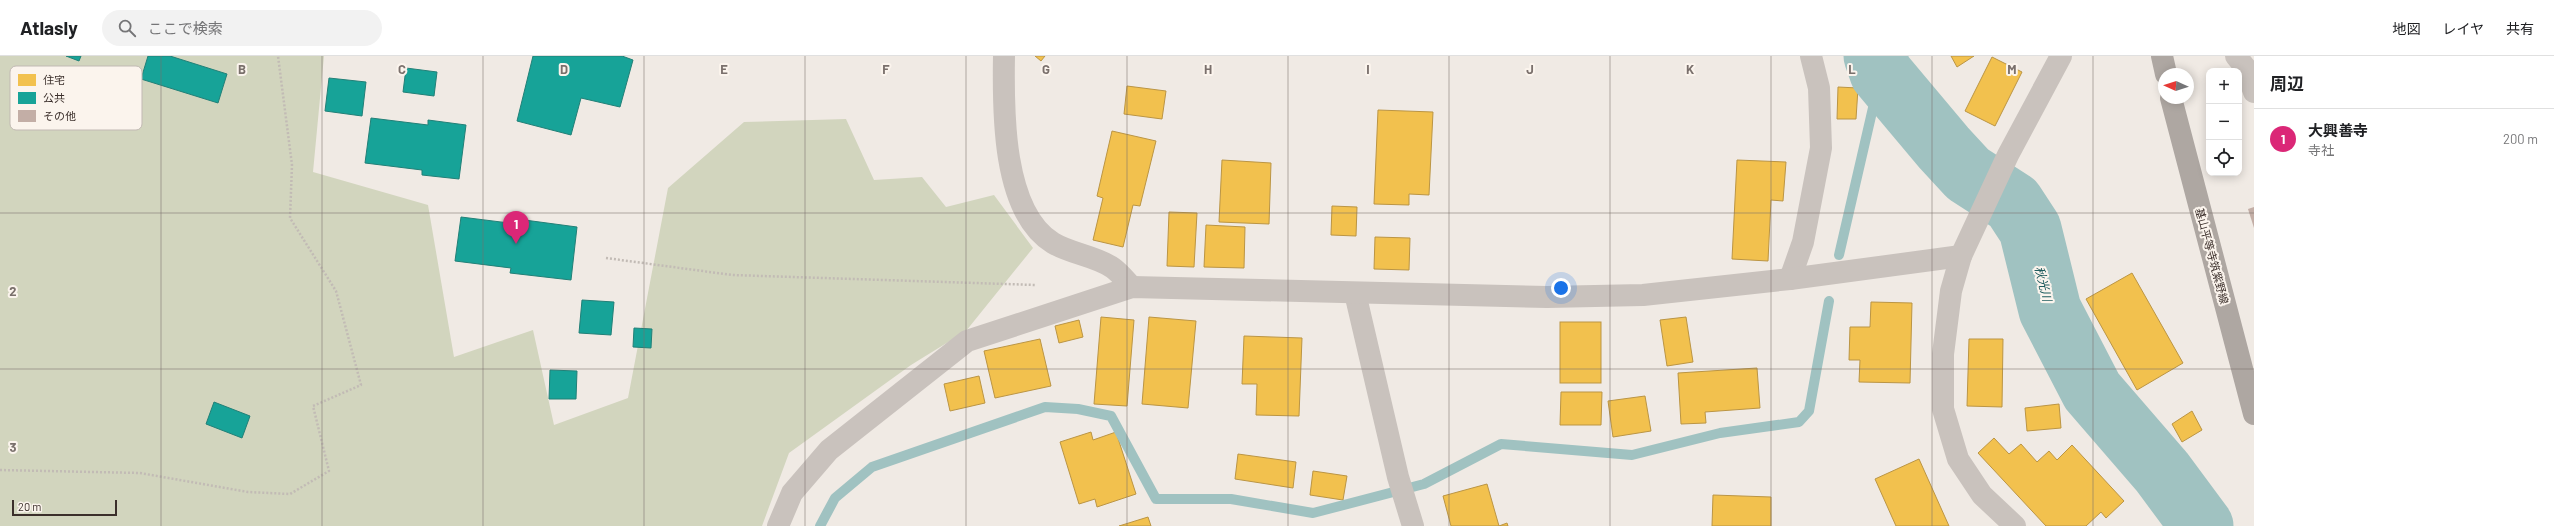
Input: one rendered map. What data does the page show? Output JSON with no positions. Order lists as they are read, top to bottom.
{
  "streets": {
    "main road": ["基山平等寺筑紫野線"]
  },
  "water": ["秋光川"],
  "legend": ["住宅", "公共", "その他"],
  "scale_bar": "20 m",
  "north": "left",
  "page": {
    "header": "Atlasly",
    "search": "ここで検索",
    "nav": ["地図", "レイヤ", "共有"],
    "heading": "周辺",
    "map_buttons": ["+", "−"],
    "list": [
      {
        "mark": "1",
        "name": "大興善寺",
        "note": "寺社",
        "value": "200 m"
      }
    ],
    "pins": "1",
    "scale": "20 m"
  },
  "grid": {
    "columns": [
      "B",
      "C",
      "D",
      "E",
      "F",
      "G",
      "H",
      "I",
      "J",
      "K",
      "L",
      "M"
    ],
    "rows": ["2", "3"]
  }
}
